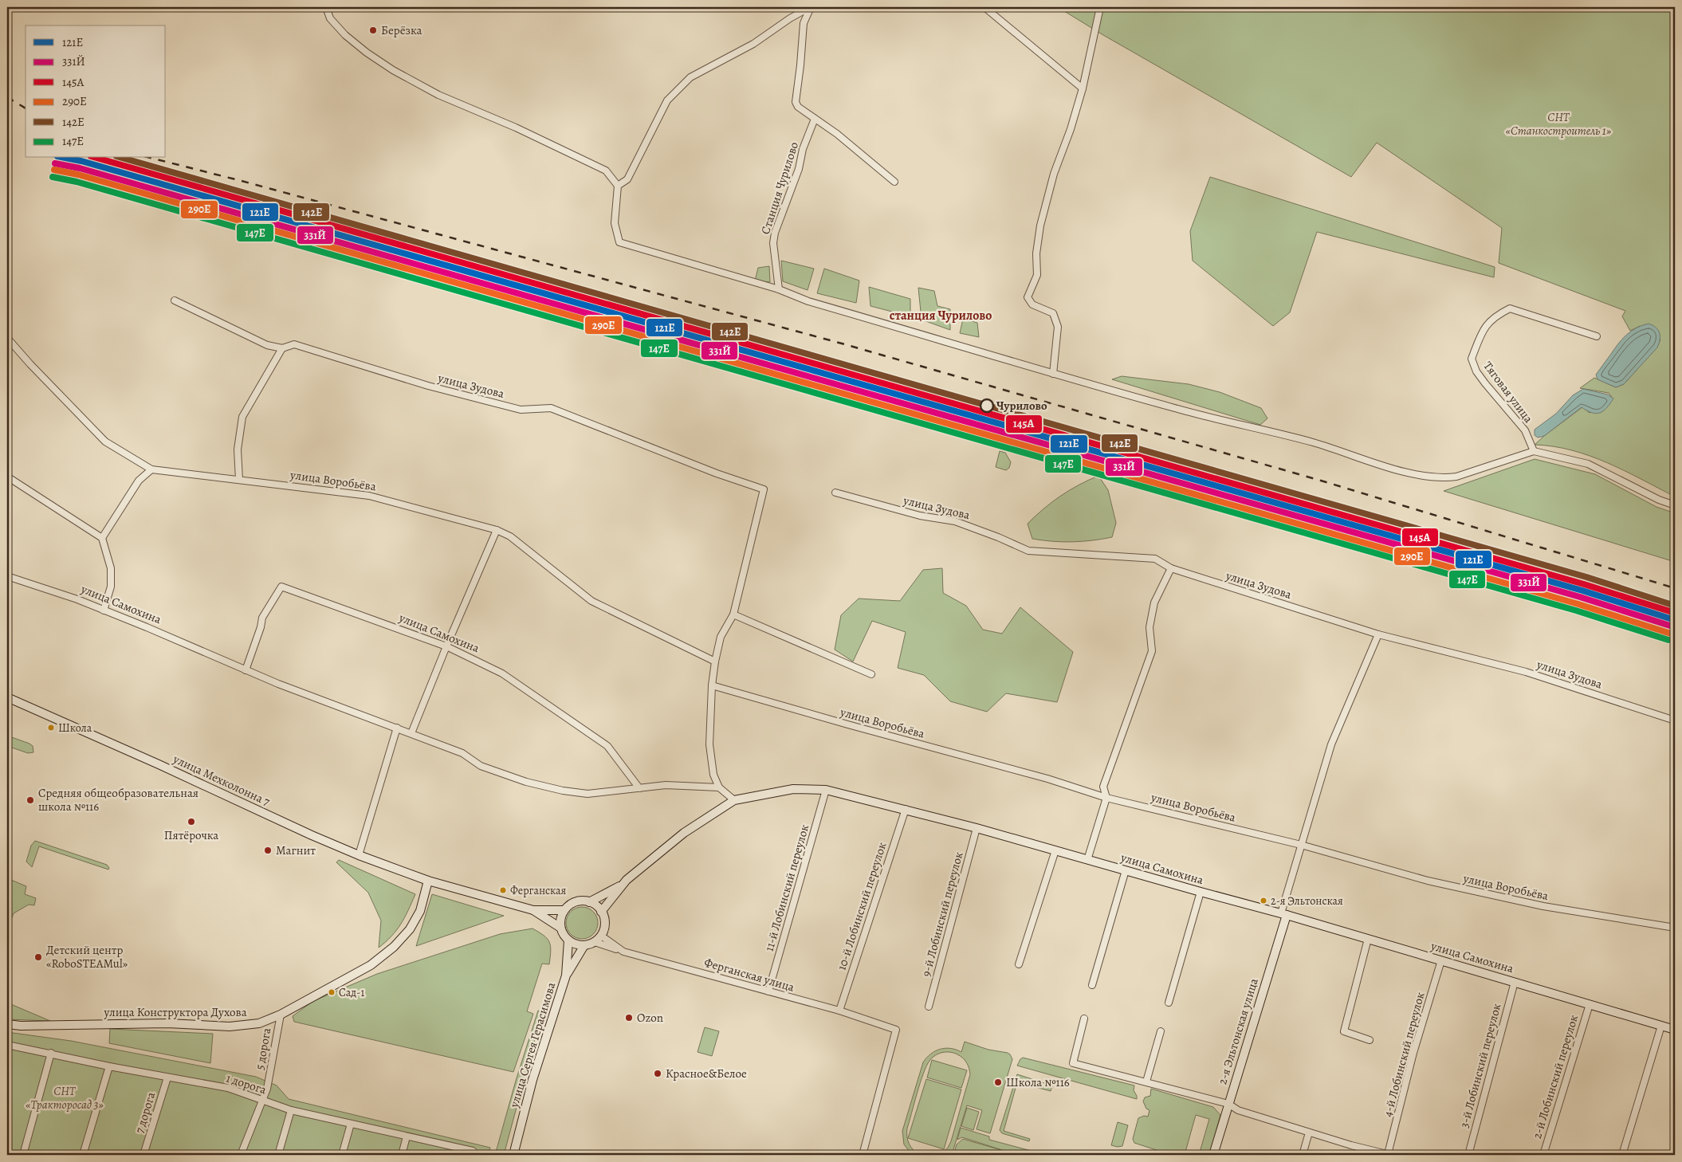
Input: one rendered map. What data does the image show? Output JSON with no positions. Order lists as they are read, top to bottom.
{
  "streets": {
    "street": [
      "Станция Чурилово",
      "улица Зудова",
      "Тяговая улица",
      "улица Воробьёва",
      "улица Самохина",
      "улица Мехколонна 7",
      "11-й Лобинский переулок",
      "10-й Лобинский переулок",
      "9-й Лобинский переулок",
      "Ферганская улица",
      "улица Конструктора Духова",
      "2-я Эльтонская улица",
      "улица Сергея Герасимова",
      "5 дорога",
      "4-й Лобинский переулок",
      "3-й Лобинский переулок",
      "2-й Лобинский переулок",
      "1 дорога",
      "7 дорога"
    ]
  },
  "crossings": [
    ["улица Самохина", "11-й Лобинский переулок"],
    ["улица Самохина", "10-й Лобинский переулок"],
    ["улица Самохина", "9-й Лобинский переулок"],
    ["улица Самохина", "2-я Эльтонская улица"],
    ["улица Самохина", "4-й Лобинский переулок"],
    ["улица Самохина", "3-й Лобинский переулок"],
    ["улица Самохина", "2-й Лобинский переулок"],
    ["улица Мехколонна 7", "улица Конструктора Духова"],
    ["11-й Лобинский переулок", "Ферганская улица"],
    ["10-й Лобинский переулок", "Ферганская улица"],
    ["Ферганская улица", "улица Сергея Герасимова"],
    ["улица Конструктора Духова", "5 дорога"],
    ["5 дорога", "1 дорога"],
    ["1 дорога", "7 дорога"]
  ],
  "districts": ["станция Чурилово"],
  "parks": ["СНТ «Станкостроитель 1»", "СНТ «Тракторосад 3»"],
  "places": [
    "Берёзка",
    "Чурилово",
    "Школа",
    "Средняя общеобразовательная школа №116",
    "Пятёрочка",
    "Магнит",
    "Ферганская",
    "2-я Эльтонская",
    "Детский центр «RoboSTEAMul»",
    "Сад-1",
    "Ozon",
    "Красное&Белое",
    "Школа №116"
  ],
  "lines": [
    "transit line 121Е",
    "transit line 145А",
    "transit line 142Е",
    "transit line 331Й",
    "transit line 290Е",
    "transit line 147Е"
  ],
  "legend": [
    "121Е",
    "331Й",
    "145А",
    "290Е",
    "142Е",
    "147Е"
  ]
}
